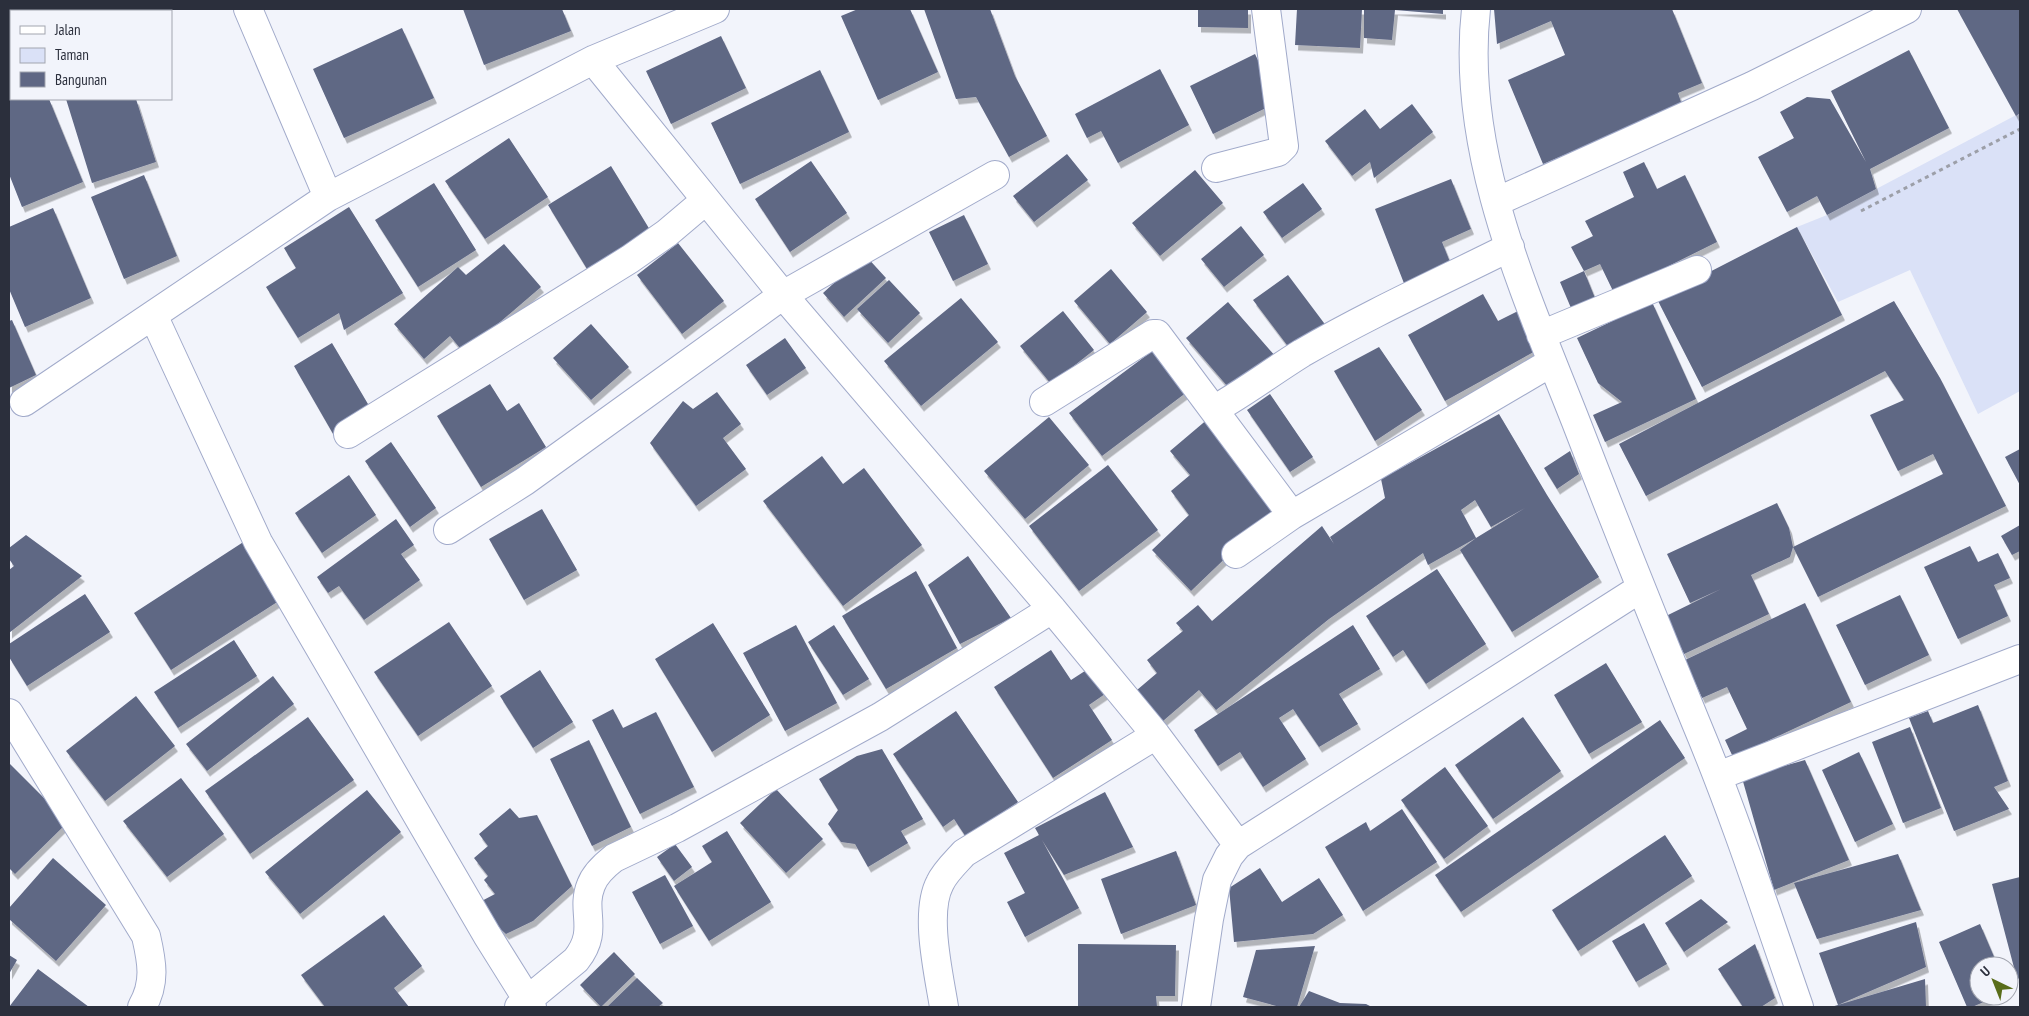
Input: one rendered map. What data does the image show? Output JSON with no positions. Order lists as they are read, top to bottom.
{
  "legend": ["Jalan", "Taman", "Bangunan"],
  "north": "top left"
}
